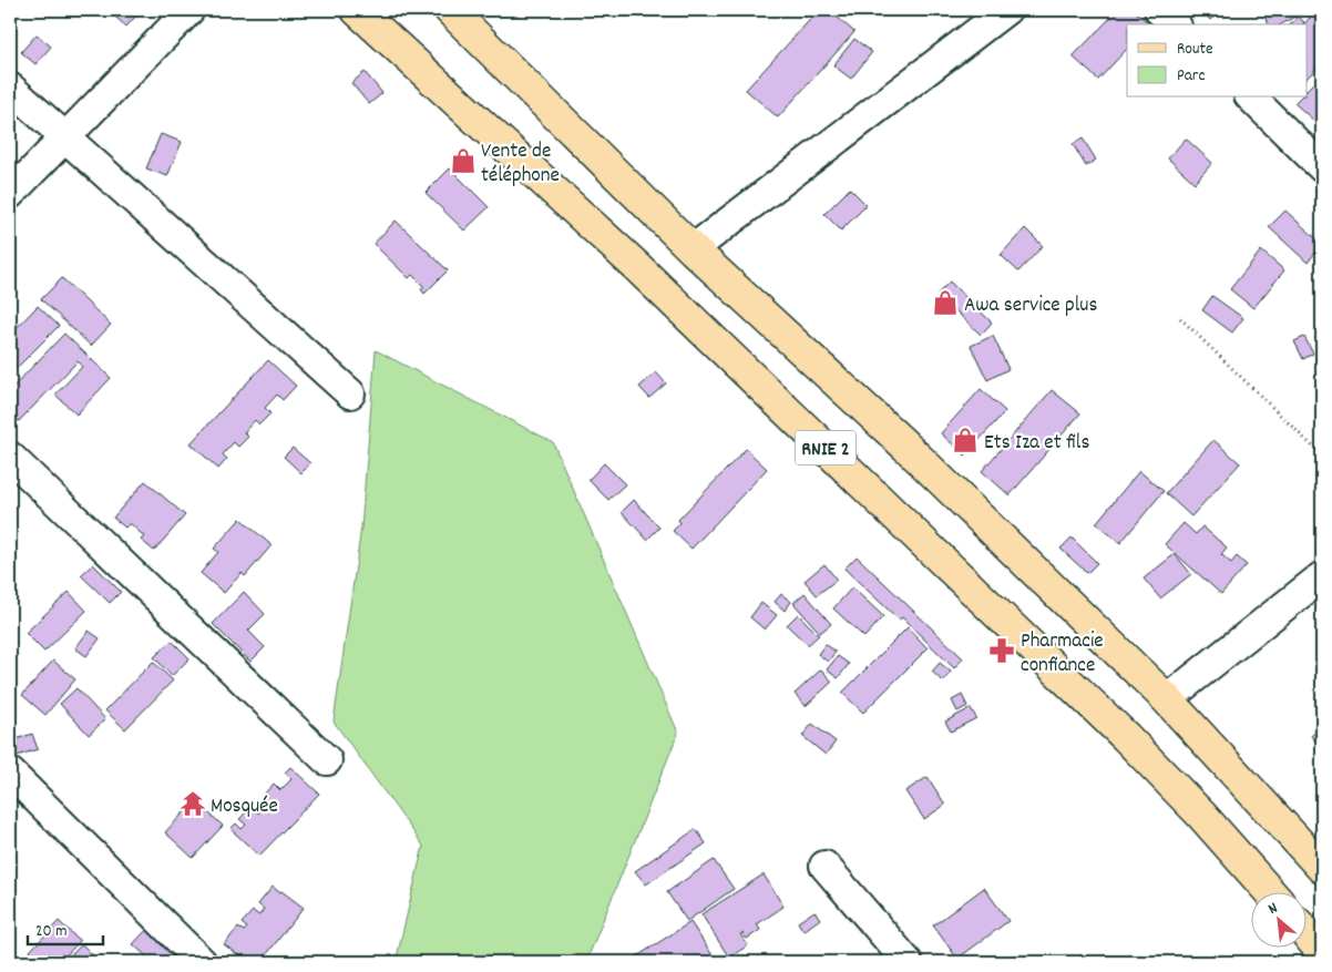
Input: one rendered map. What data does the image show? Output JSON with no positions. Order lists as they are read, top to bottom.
{
  "streets": {
    "main road": ["RNIE 2"]
  },
  "places": {
    "shop": ["Vente de téléphone", "Awa service plus", "Ets Iza et fils"],
    "pharmacy": ["Pharmacie confiance"],
    "temple": ["Mosquée"]
  },
  "legend": ["Route", "Parc"],
  "scale_bar": "20 m",
  "north": "top left"
}
